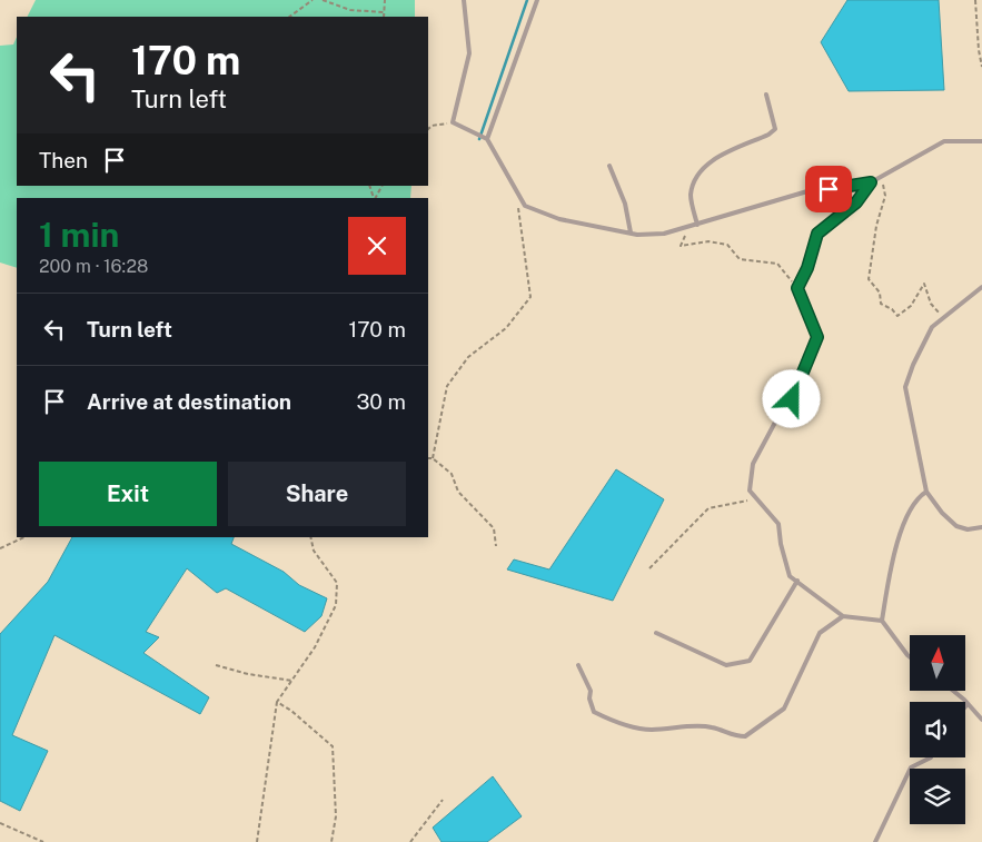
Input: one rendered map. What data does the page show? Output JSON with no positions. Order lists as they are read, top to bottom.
{
  "north": "top",
  "page": {
    "turn": ["170 m", "Turn left"],
    "then": "Then",
    "heading": ["1 min", "200 m · 16:28"],
    "list": [
      {
        "name": "Turn left",
        "value": "170 m"
      },
      {
        "name": "Arrive at destination",
        "value": "30 m"
      }
    ],
    "buttons": ["Exit", "Share"]
  }
}
